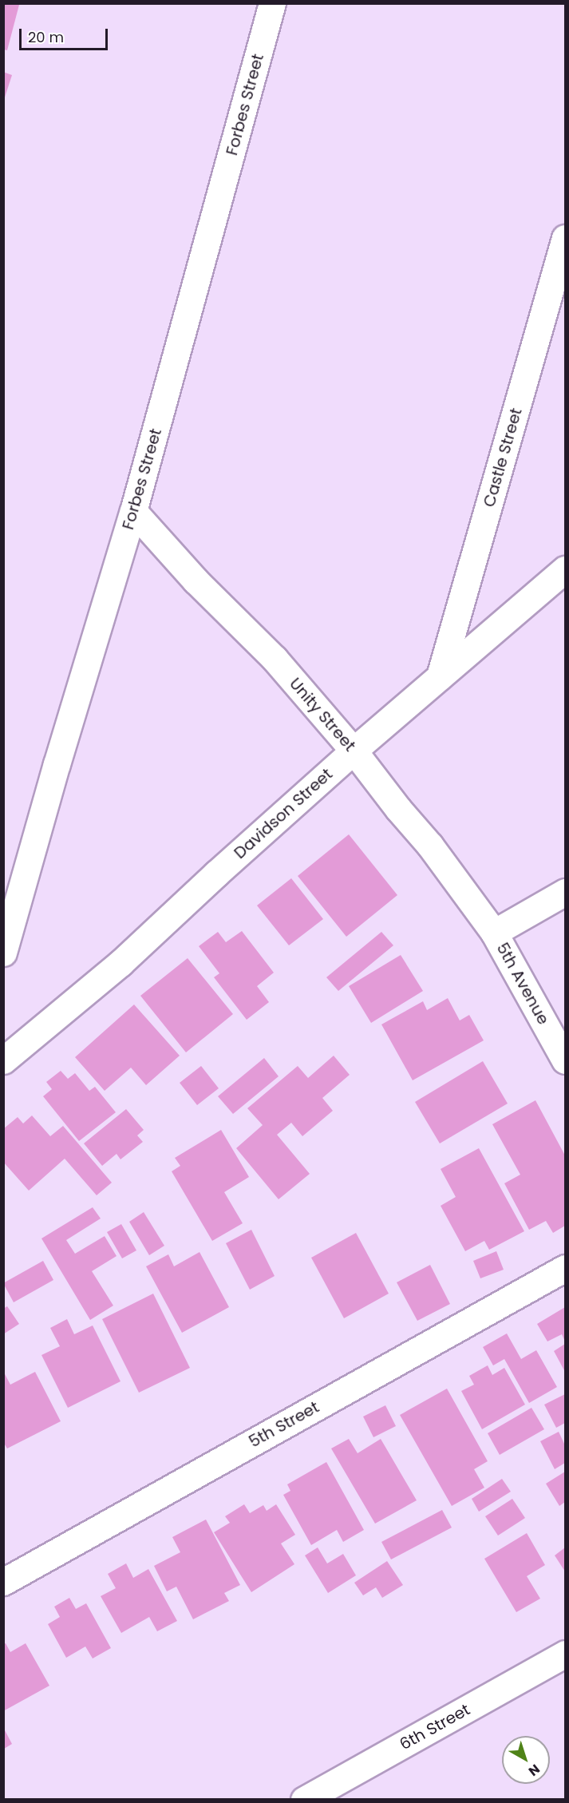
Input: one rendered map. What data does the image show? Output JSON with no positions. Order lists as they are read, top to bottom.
{
  "streets": {
    "street": [
      "Forbes Street",
      "Castle Street",
      "Unity Street",
      "Davidson Street",
      "5th Avenue",
      "5th Street",
      "6th Street"
    ]
  },
  "crossings": [
    ["Forbes Street", "Unity Street"],
    ["Castle Street", "Davidson Street"],
    ["Unity Street", "Davidson Street"],
    ["Unity Street", "5th Avenue"]
  ],
  "scale_bar": "20 m",
  "north": "bottom right"
}
